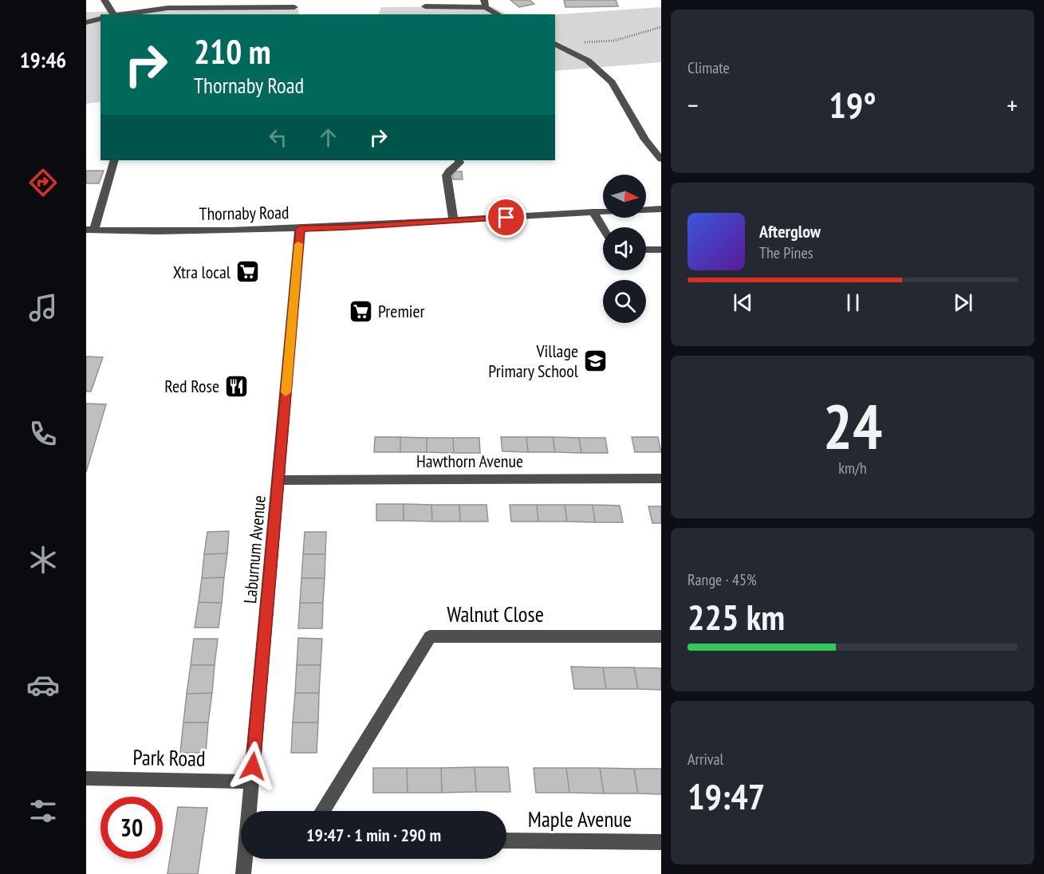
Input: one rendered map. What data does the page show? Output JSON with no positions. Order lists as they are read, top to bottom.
{
  "streets": {
    "street": [
      "Thornaby Road",
      "Hawthorn Avenue",
      "Laburnum Avenue",
      "Walnut Close",
      "Park Road",
      "Maple Avenue"
    ]
  },
  "crossings": [
    ["Thornaby Road", "Laburnum Avenue"],
    ["Hawthorn Avenue", "Laburnum Avenue"],
    ["Laburnum Avenue", "Park Road"]
  ],
  "places": {
    "supermarket": ["Xtra local", "Premier"],
    "school or university": ["Village Primary School"],
    "restaurant": ["Red Rose"]
  },
  "north": "right",
  "page": {
    "tabs": "19:46",
    "tile": [
      "Climate",
      ["24", "km/h"],
      ["Range · 45%", "225 km"],
      ["Arrival", "19:47"]
    ],
    "turn": ["210 m", "Thornaby Road"],
    "heat": ["−", "19°", "+"],
    "song": ["Afterglow", "The Pines"],
    "limit": "30",
    "trip": "19:47 · 1 min · 290 m"
  }
}
